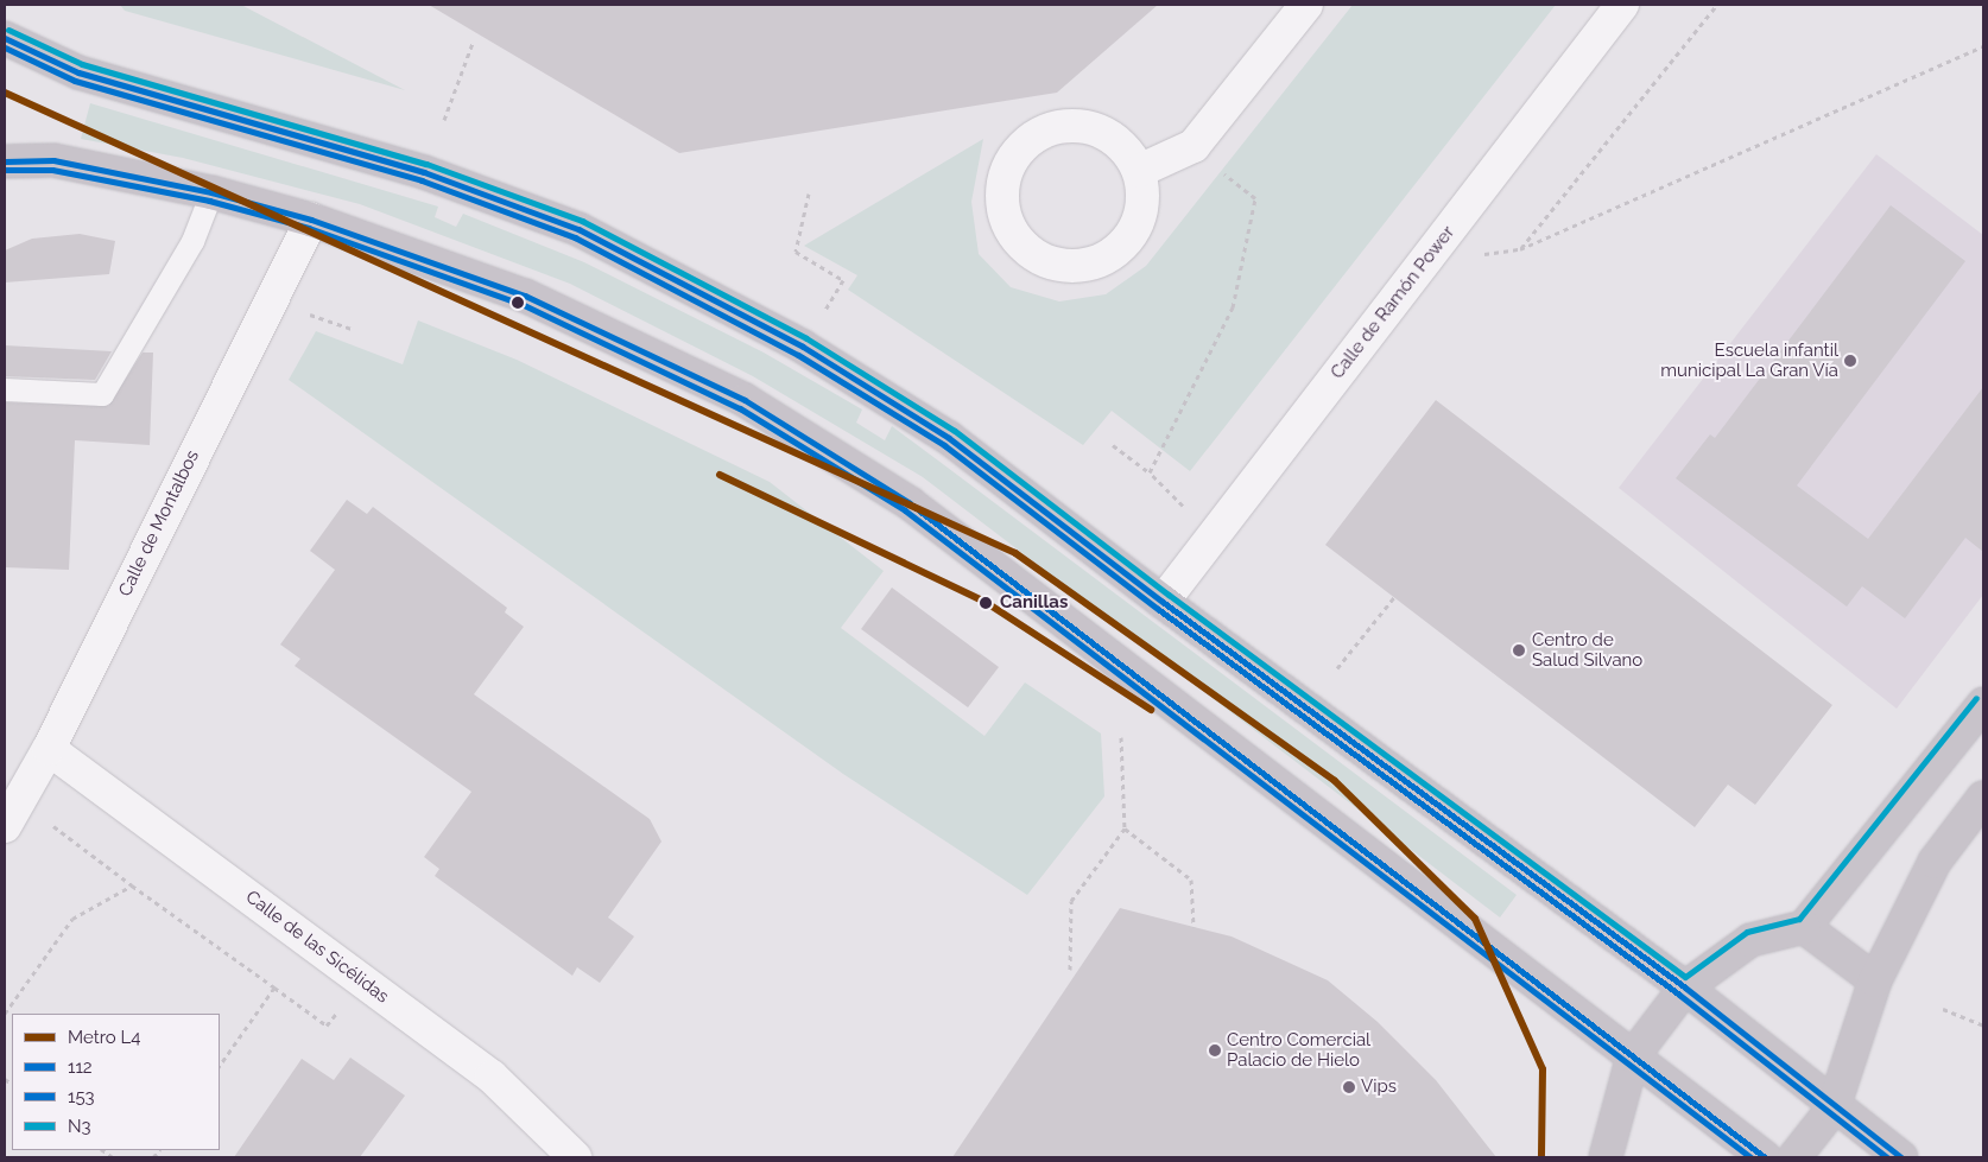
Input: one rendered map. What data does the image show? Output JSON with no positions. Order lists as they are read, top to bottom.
{
  "streets": {
    "street": ["Calle de Ramón Power", "Calle de Montalbos", "Calle de las Sicélidas"]
  },
  "crossings": [
    ["Calle de Montalbos", "Calle de las Sicélidas"]
  ],
  "places": [
    "Escuela infantil municipal La Gran Vía",
    "Canillas",
    "Centro de Salud Silvano",
    "Centro Comercial Palacio de Hielo",
    "Vips"
  ],
  "lines": [
    "transit line N3",
    "transit line 112",
    "transit line 153",
    "metro line L4"
  ],
  "legend": [
    "Metro L4",
    "112",
    "153",
    "N3"
  ]
}
